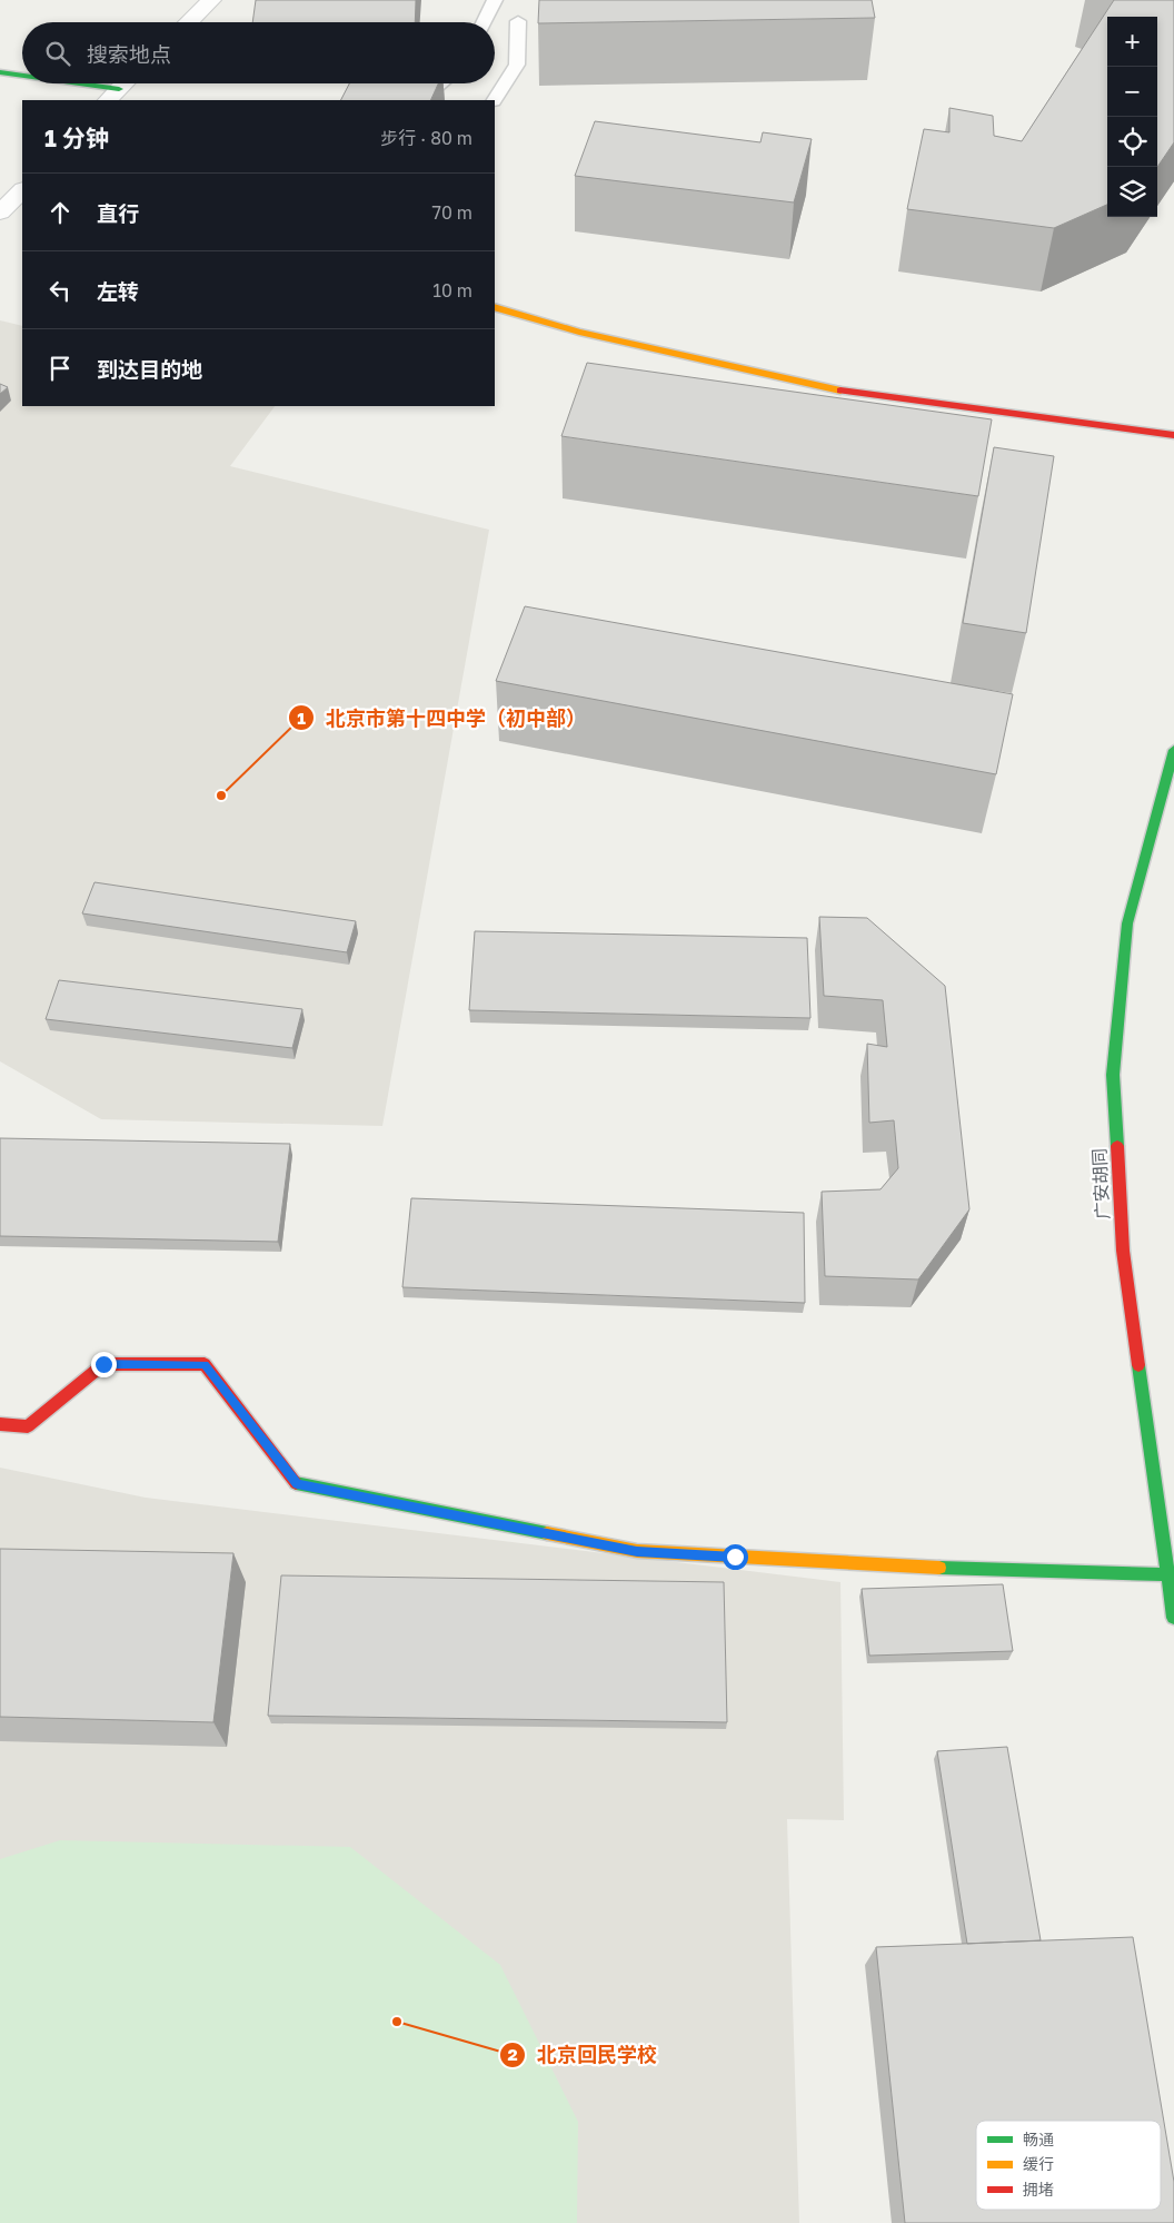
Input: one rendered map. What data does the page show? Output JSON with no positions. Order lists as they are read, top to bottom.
{
  "streets": {
    "street": ["广安胡同"]
  },
  "places": ["北京市第十四中学（初中部）", "北京回民学校"],
  "legend": ["畅通", "缓行", "拥堵"],
  "page": {
    "map_buttons": ["+", "−"],
    "search": "搜索地点",
    "heading": ["1 分钟", "步行 · 80 m"],
    "list": [
      ["直行", "70 m"],
      ["左转", "10 m"],
      "到达目的地"
    ]
  }
}
